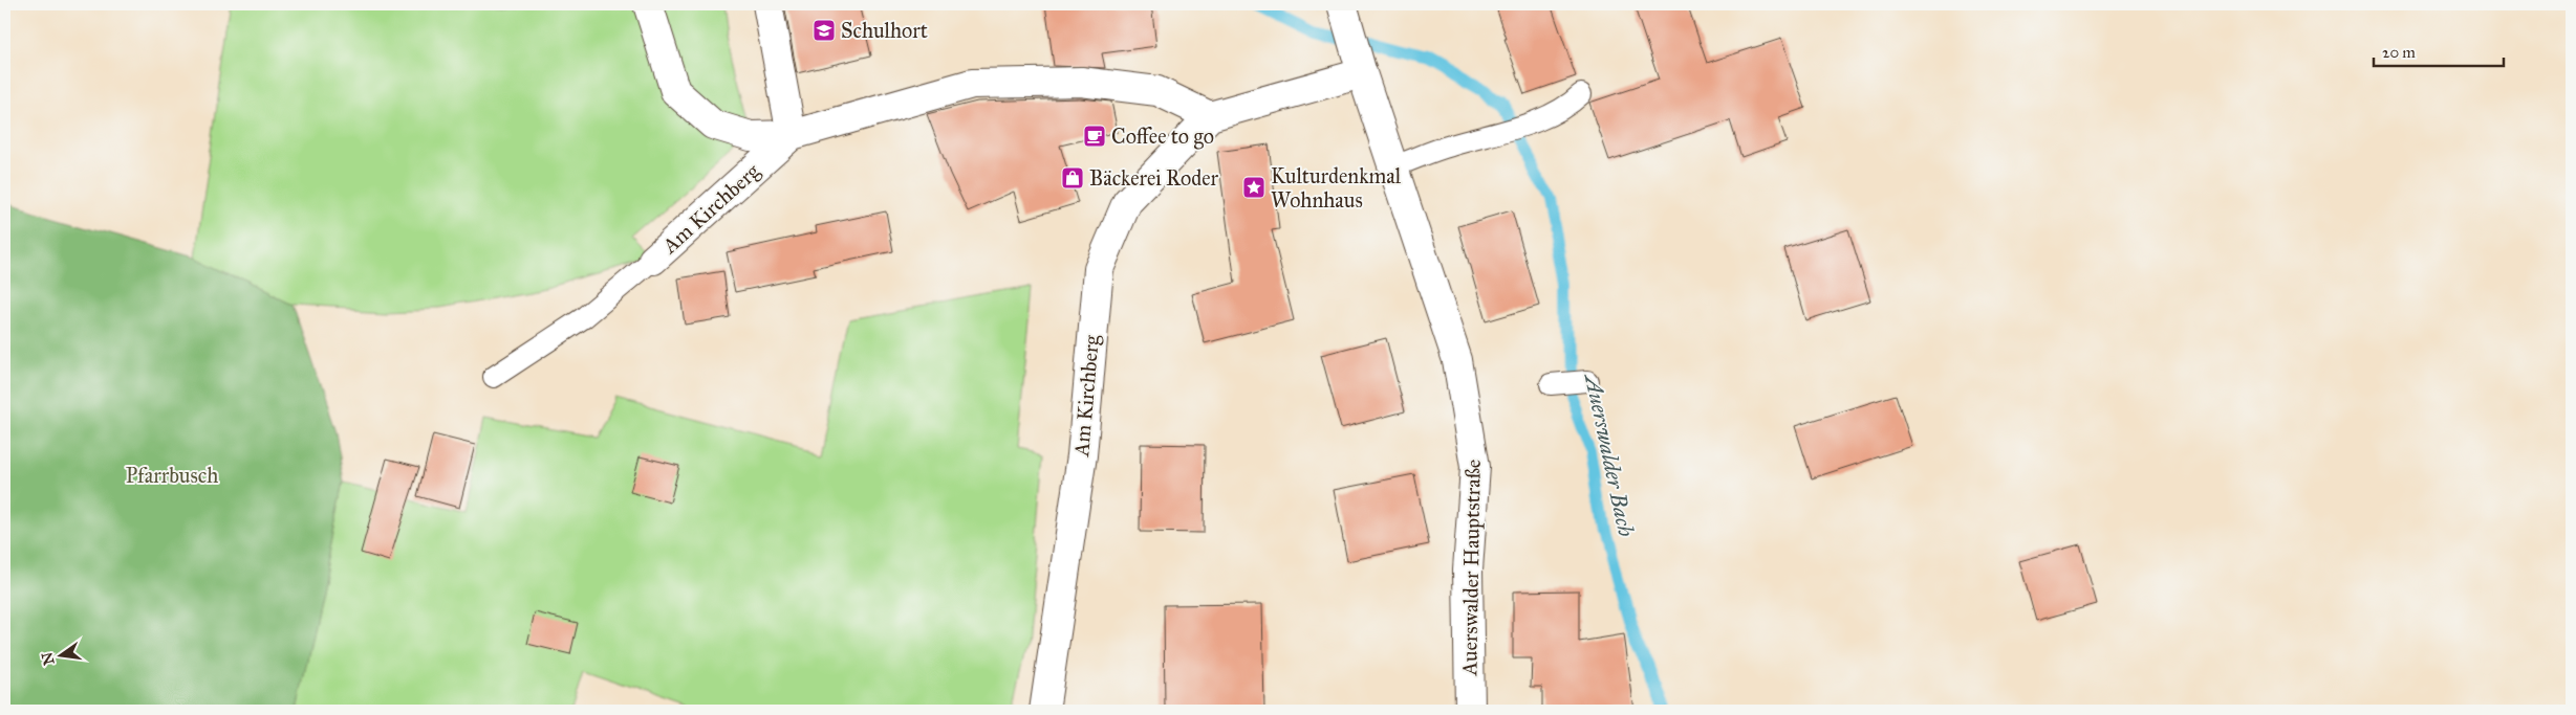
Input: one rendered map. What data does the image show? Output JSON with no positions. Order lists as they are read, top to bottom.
{
  "streets": {
    "street": ["Am Kirchberg", "Auerswalder Hauptstraße"]
  },
  "water": ["Auerswalder Bach"],
  "parks": ["Pfarrbusch"],
  "places": {
    "school or university": ["Schulhort"],
    "cafe": ["Coffee to go"],
    "shop": ["Bäckerei Roder"],
    "place": ["Kulturdenkmal Wohnhaus"]
  },
  "scale_bar": "20 m",
  "north": "left"
}
